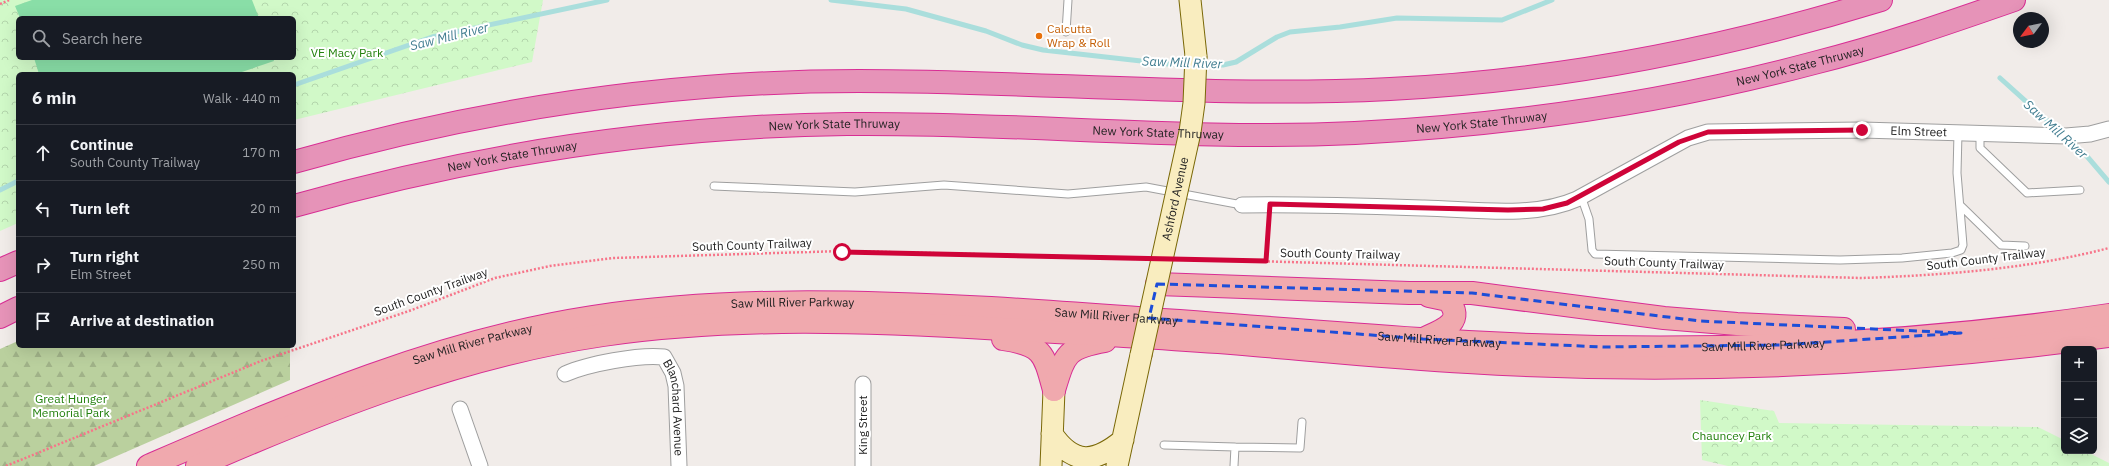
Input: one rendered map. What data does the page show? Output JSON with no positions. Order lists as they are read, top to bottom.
{
  "streets": {
    "highway": ["New York State Thruway", "Saw Mill River Parkway"],
    "main road": ["Ashford Avenue"],
    "street": ["Elm Street", "Blanchard Avenue", "King Street"],
    "path": ["South County Trailway"]
  },
  "water": ["Saw Mill River"],
  "parks": ["VE Macy Park", "Great Hunger Memorial Park", "Chauncey Park"],
  "places": ["Calcutta Wrap & Roll"],
  "north": "bottom left",
  "page": {
    "search": "Search here",
    "heading": ["6 min", "Walk · 440 m"],
    "list": [
      ["Continue", "South County Trailway", "170 m"],
      ["Turn left", "20 m"],
      ["Turn right", "Elm Street", "250 m"],
      "Arrive at destination"
    ],
    "map_buttons": ["+", "−"]
  }
}
